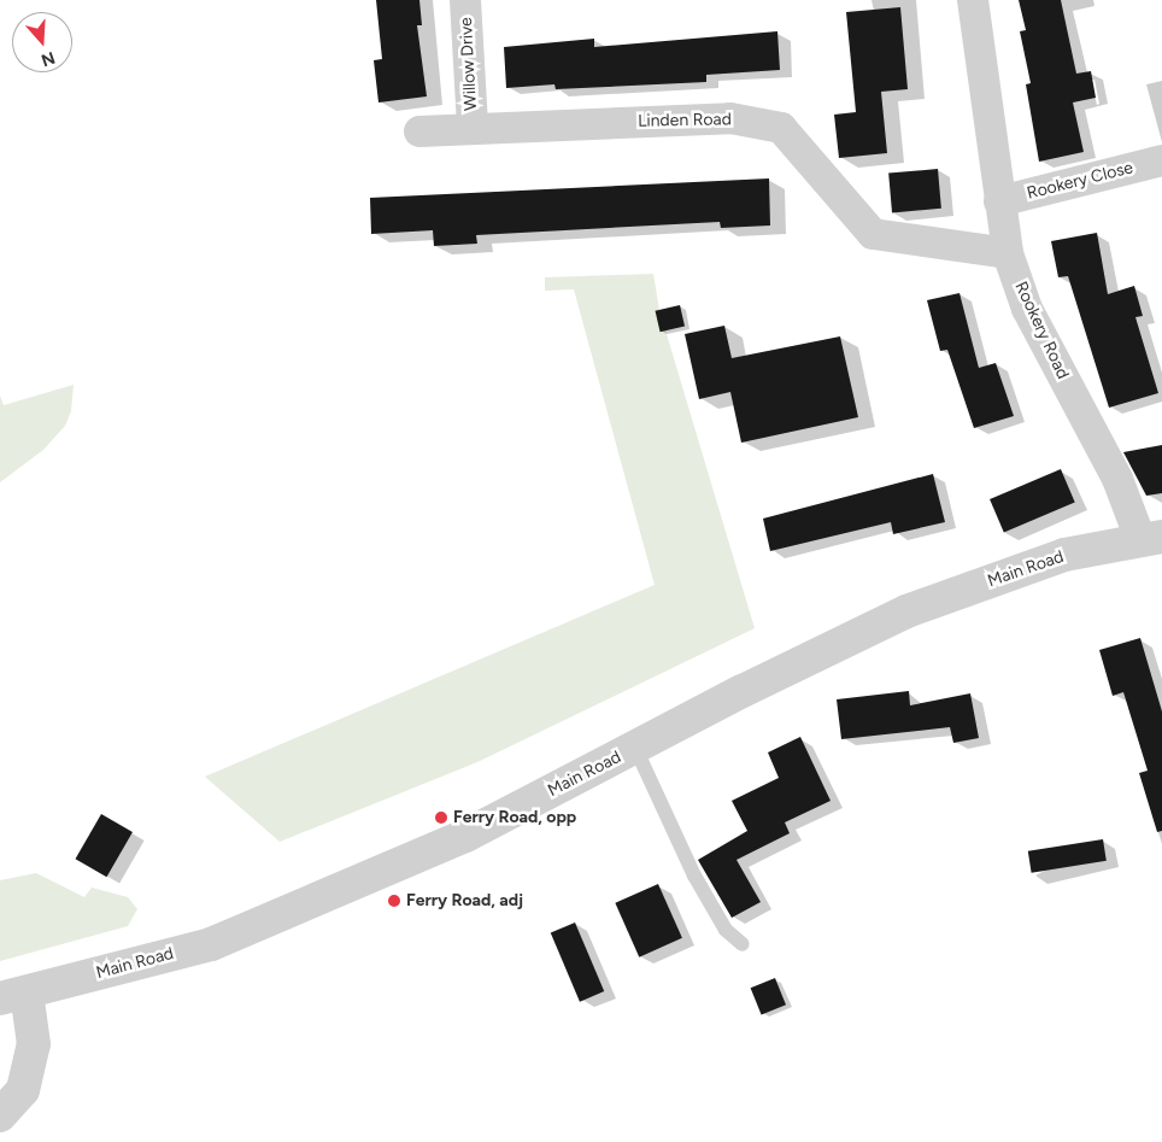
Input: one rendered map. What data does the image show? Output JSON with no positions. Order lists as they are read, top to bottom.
{
  "streets": {
    "street": [
      "Willow Drive",
      "Linden Road",
      "Rookery Close",
      "Rookery Road",
      "Main Road"
    ]
  },
  "crossings": [
    ["Willow Drive", "Linden Road"],
    ["Linden Road", "Rookery Road"],
    ["Rookery Close", "Rookery Road"],
    ["Rookery Road", "Main Road"]
  ],
  "places": ["Ferry Road, opp", "Ferry Road, adj"],
  "north": "bottom"
}
